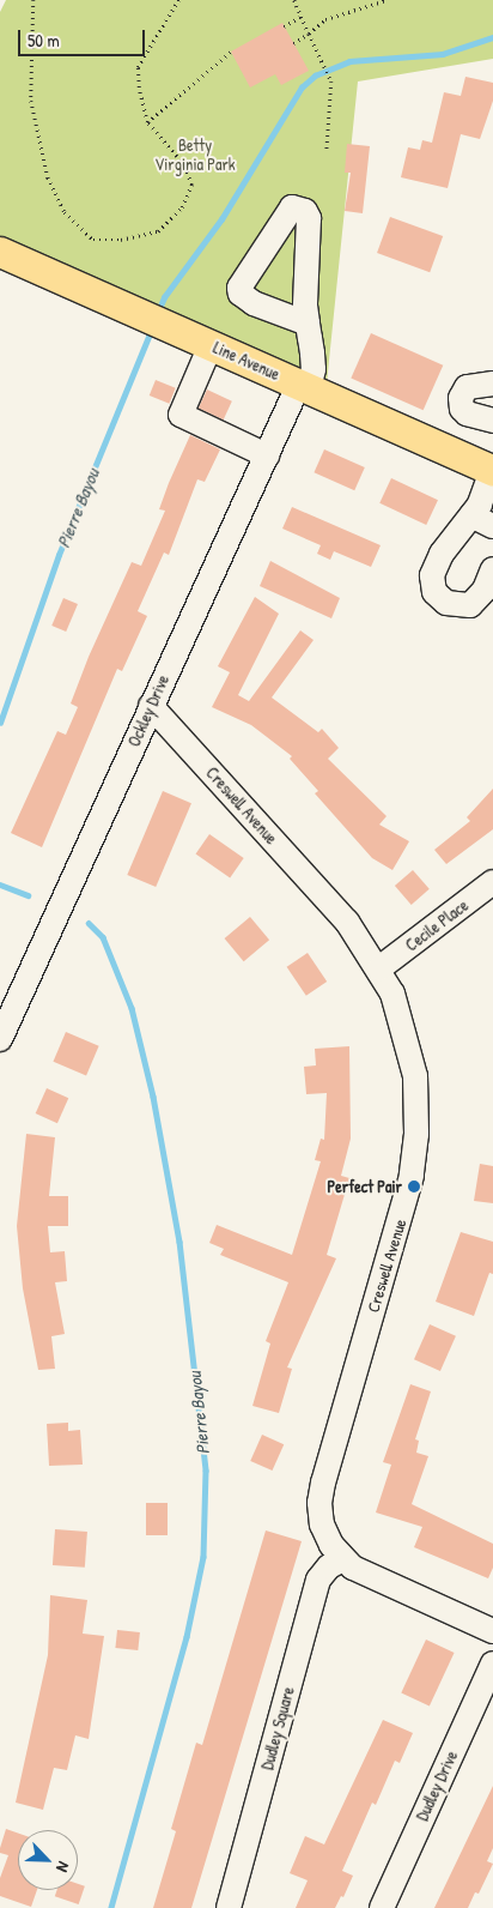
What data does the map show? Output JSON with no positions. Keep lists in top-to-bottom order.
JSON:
{
  "streets": {
    "main road": ["Line Avenue"],
    "street": [
      "Ockley Drive",
      "Creswell Avenue",
      "Cecile Place",
      "Dudley Square",
      "Dudley Drive"
    ]
  },
  "crossings": [
    ["Line Avenue", "Ockley Drive"],
    ["Ockley Drive", "Creswell Avenue"],
    ["Creswell Avenue", "Cecile Place"],
    ["Creswell Avenue", "Dudley Square"]
  ],
  "water": ["Pierre Bayou"],
  "parks": ["Betty Virginia Park"],
  "places": ["Perfect Pair"],
  "scale_bar": "50 m",
  "north": "bottom right"
}
